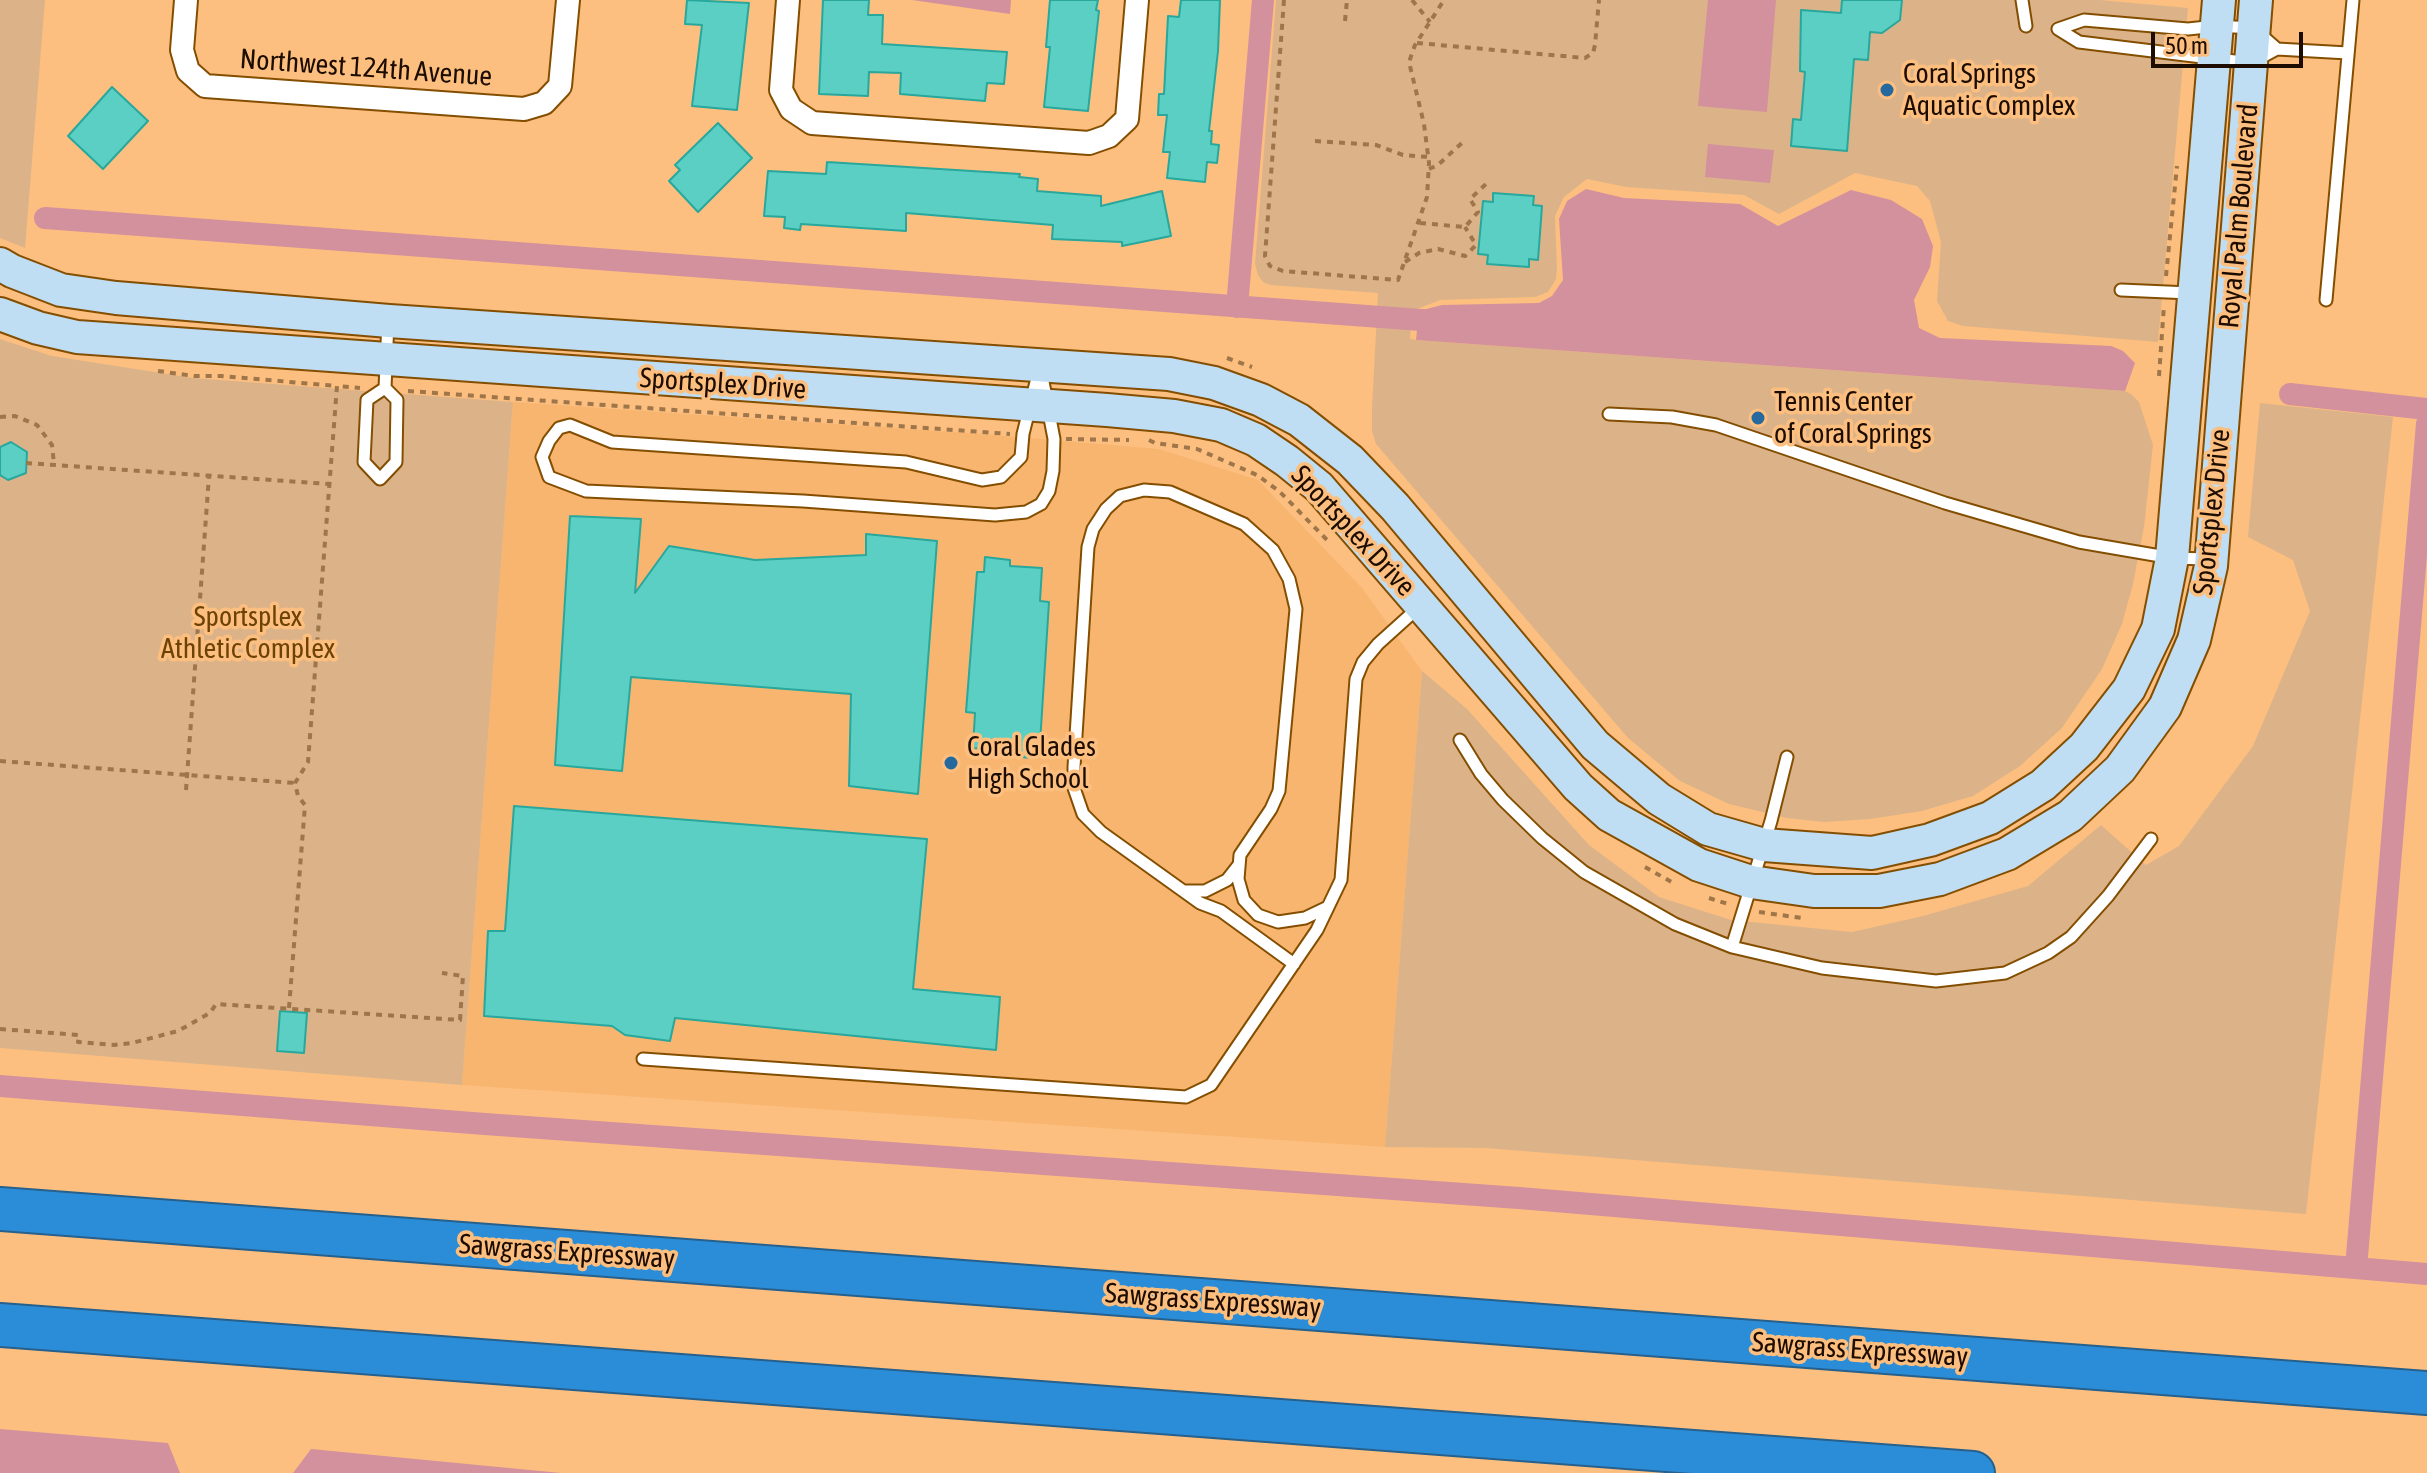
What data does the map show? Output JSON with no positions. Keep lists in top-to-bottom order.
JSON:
{
  "streets": {
    "highway": ["Sawgrass Expressway"],
    "street": ["Northwest 124th Avenue", "Royal Palm Boulevard", "Sportsplex Drive"]
  },
  "crossings": [
    ["Royal Palm Boulevard", "Sportsplex Drive"]
  ],
  "parks": ["Sportsplex Athletic Complex"],
  "places": ["Coral Springs Aquatic Complex", "Tennis Center of Coral Springs", "Coral Glades High School"],
  "scale_bar": "50 m"
}
